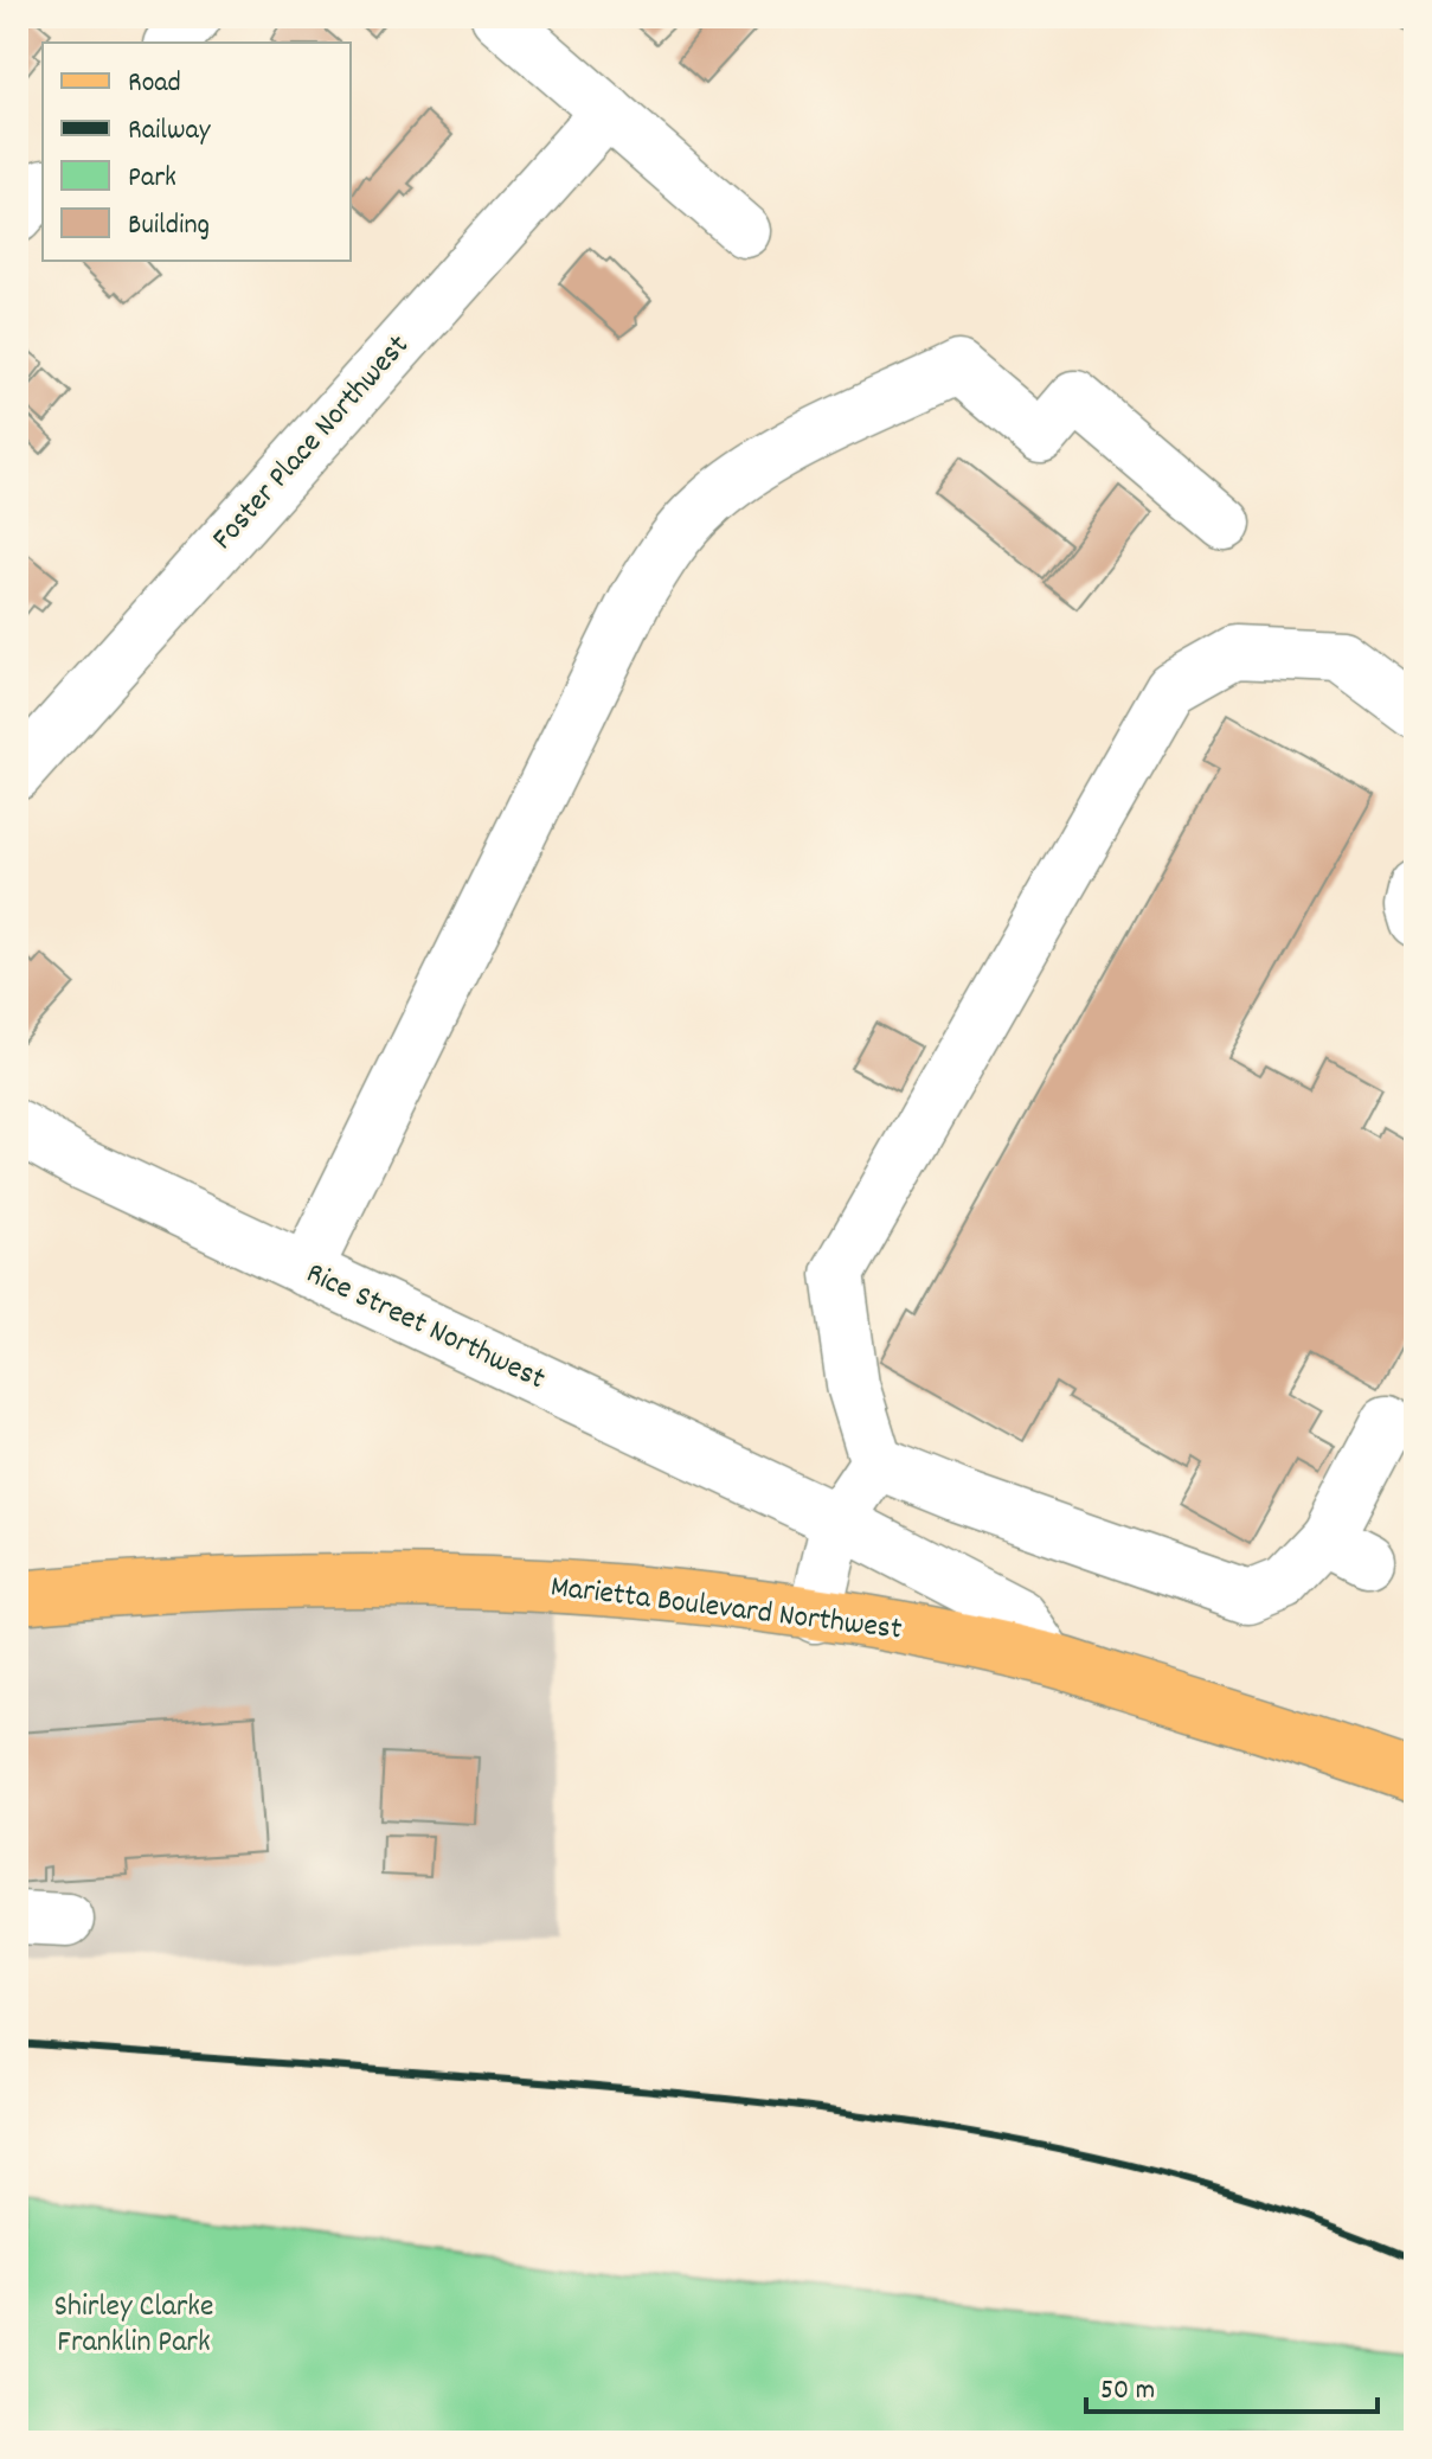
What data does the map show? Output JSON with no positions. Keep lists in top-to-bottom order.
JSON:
{
  "streets": {
    "main road": ["Marietta Boulevard Northwest"],
    "street": ["Foster Place Northwest", "Rice Street Northwest"]
  },
  "crossings": [
    ["Rice Street Northwest", "Marietta Boulevard Northwest"]
  ],
  "parks": ["Shirley Clarke Franklin Park"],
  "legend": [
    "Road",
    "Railway",
    "Park",
    "Building"
  ],
  "scale_bar": "50 m"
}
